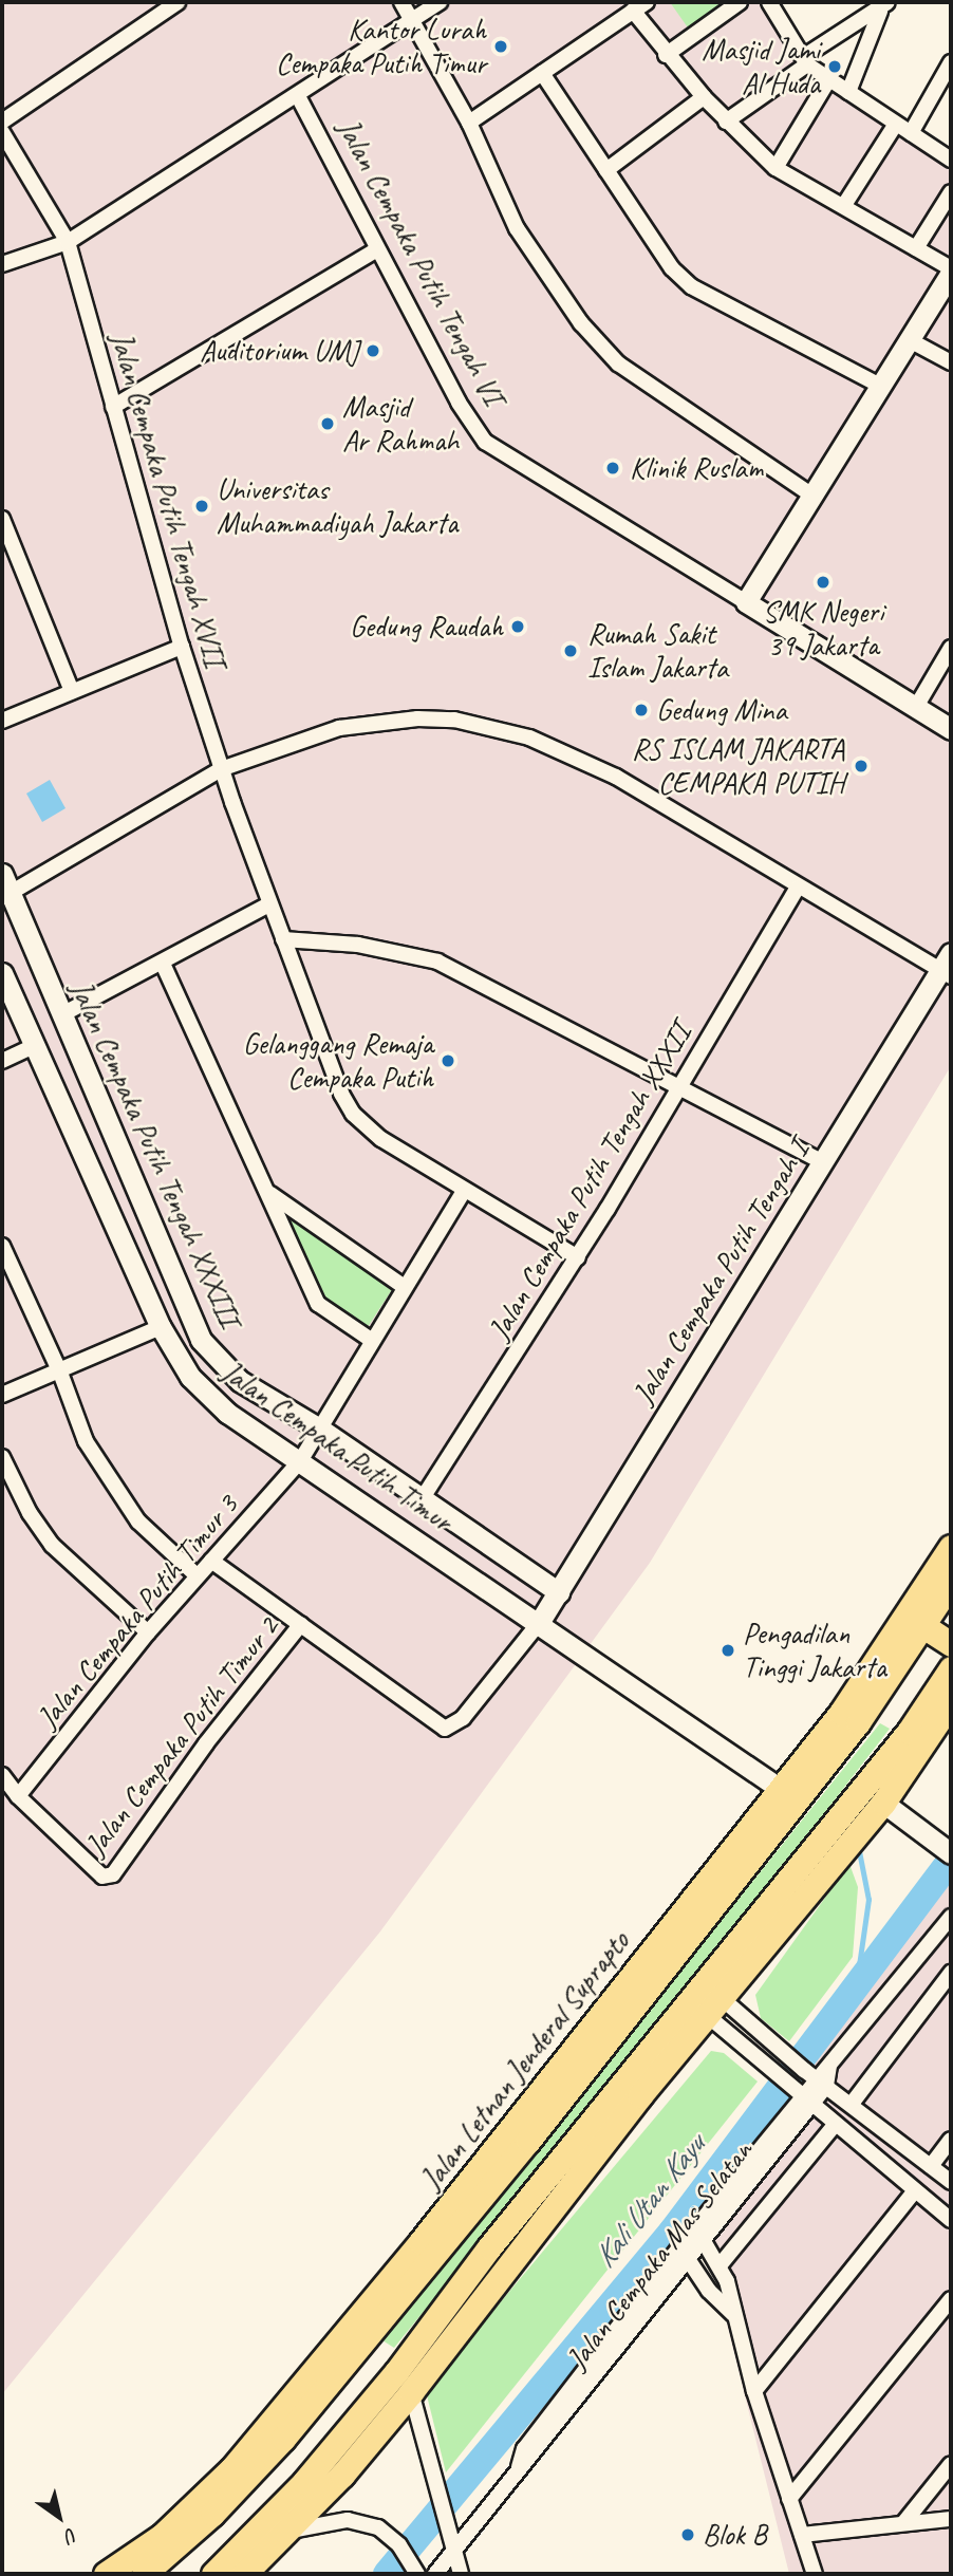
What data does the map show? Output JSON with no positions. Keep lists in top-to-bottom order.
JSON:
{
  "streets": {
    "main road": ["Jalan Letnan Jenderal Suprapto"],
    "street": [
      "Jalan Cempaka Putih Tengah VI",
      "Jalan Cempaka Putih Tengah XVII",
      "Jalan Cempaka Putih Tengah XXXIII",
      "Jalan Cempaka Putih Tengah XXXII",
      "Jalan Cempaka Putih Tengah I",
      "Jalan Cempaka Putih Timur",
      "Jalan Cempaka Putih Timur 3",
      "Jalan Cempaka Putih Timur 2",
      "Jalan Cempaka Mas Selatan"
    ]
  },
  "crossings": [
    ["Jalan Cempaka Putih Tengah XVII", "Jalan Cempaka Putih Tengah XXXII"],
    ["Jalan Cempaka Putih Tengah XVII", "Jalan Cempaka Putih Timur 3"],
    ["Jalan Cempaka Putih Tengah XXXIII", "Jalan Cempaka Putih Tengah XXXII"],
    ["Jalan Cempaka Putih Tengah XXXIII", "Jalan Cempaka Putih Tengah I"],
    ["Jalan Cempaka Putih Tengah XXXIII", "Jalan Cempaka Putih Timur"],
    ["Jalan Cempaka Putih Tengah XXXIII", "Jalan Cempaka Putih Timur 3"],
    ["Jalan Cempaka Putih Tengah I", "Jalan Cempaka Putih Timur"],
    ["Jalan Cempaka Putih Timur", "Jalan Cempaka Putih Timur 3"],
    ["Jalan Cempaka Putih Timur", "Jalan Letnan Jenderal Suprapto"],
    ["Jalan Cempaka Putih Timur 3", "Jalan Cempaka Putih Timur 2"]
  ],
  "water": ["Kali Utan Kayu"],
  "places": [
    "Kantor Lurah Cempaka Putih Timur",
    "Masjid Jami Al Huda",
    "Auditorium UMJ",
    "Masjid Ar Rahmah",
    "Klinik Ruslam",
    "Universitas Muhammadiyah Jakarta",
    "SMK Negeri 39 Jakarta",
    "Gedung Raudah",
    "Rumah Sakit Islam Jakarta",
    "Gedung Mina",
    "RS ISLAM JAKARTA CEMPAKA PUTIH",
    "Gelanggang Remaja Cempaka Putih",
    "Pengadilan Tinggi Jakarta",
    "Blok B"
  ],
  "north": "bottom right"
}
